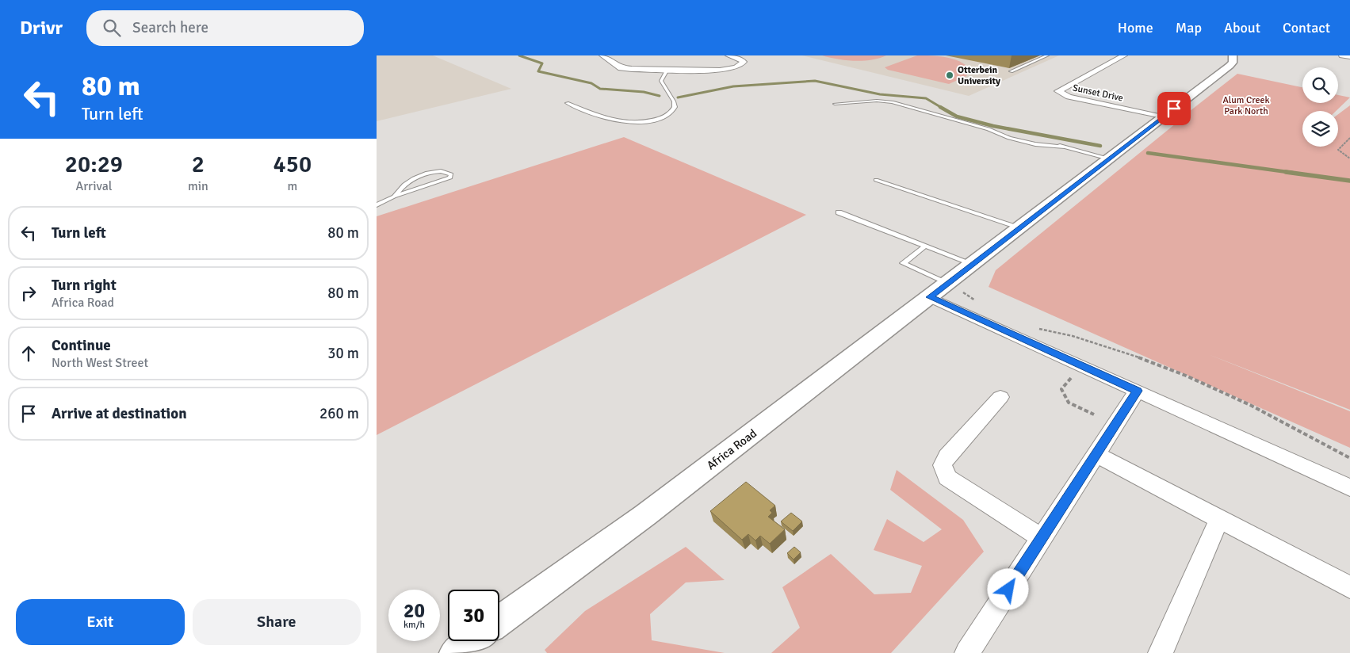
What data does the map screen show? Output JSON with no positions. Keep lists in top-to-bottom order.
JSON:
{
  "streets": {
    "street": ["Sunset Drive", "Africa Road"]
  },
  "crossings": [
    ["Sunset Drive", "Africa Road"]
  ],
  "parks": ["Alum Creek Park North"],
  "places": ["Otterbein University"],
  "page": {
    "header": "Drivr",
    "search": "Search here",
    "nav": [
      "Home",
      "Map",
      "About",
      "Contact"
    ],
    "turn": ["80 m", "Turn left"],
    "eta": [
      "20:29",
      "Arrival",
      "2",
      "min",
      "450",
      "m"
    ],
    "list": [
      {
        "name": "Turn left",
        "value": "80 m"
      },
      {
        "name": "Turn right",
        "note": "Africa Road",
        "value": "80 m"
      },
      {
        "name": "Continue",
        "note": "North West Street",
        "value": "30 m"
      },
      {
        "name": "Arrive at destination",
        "value": "260 m"
      }
    ],
    "speed": "20 km/h",
    "limit": "30",
    "buttons": ["Exit", "Share"]
  }
}
